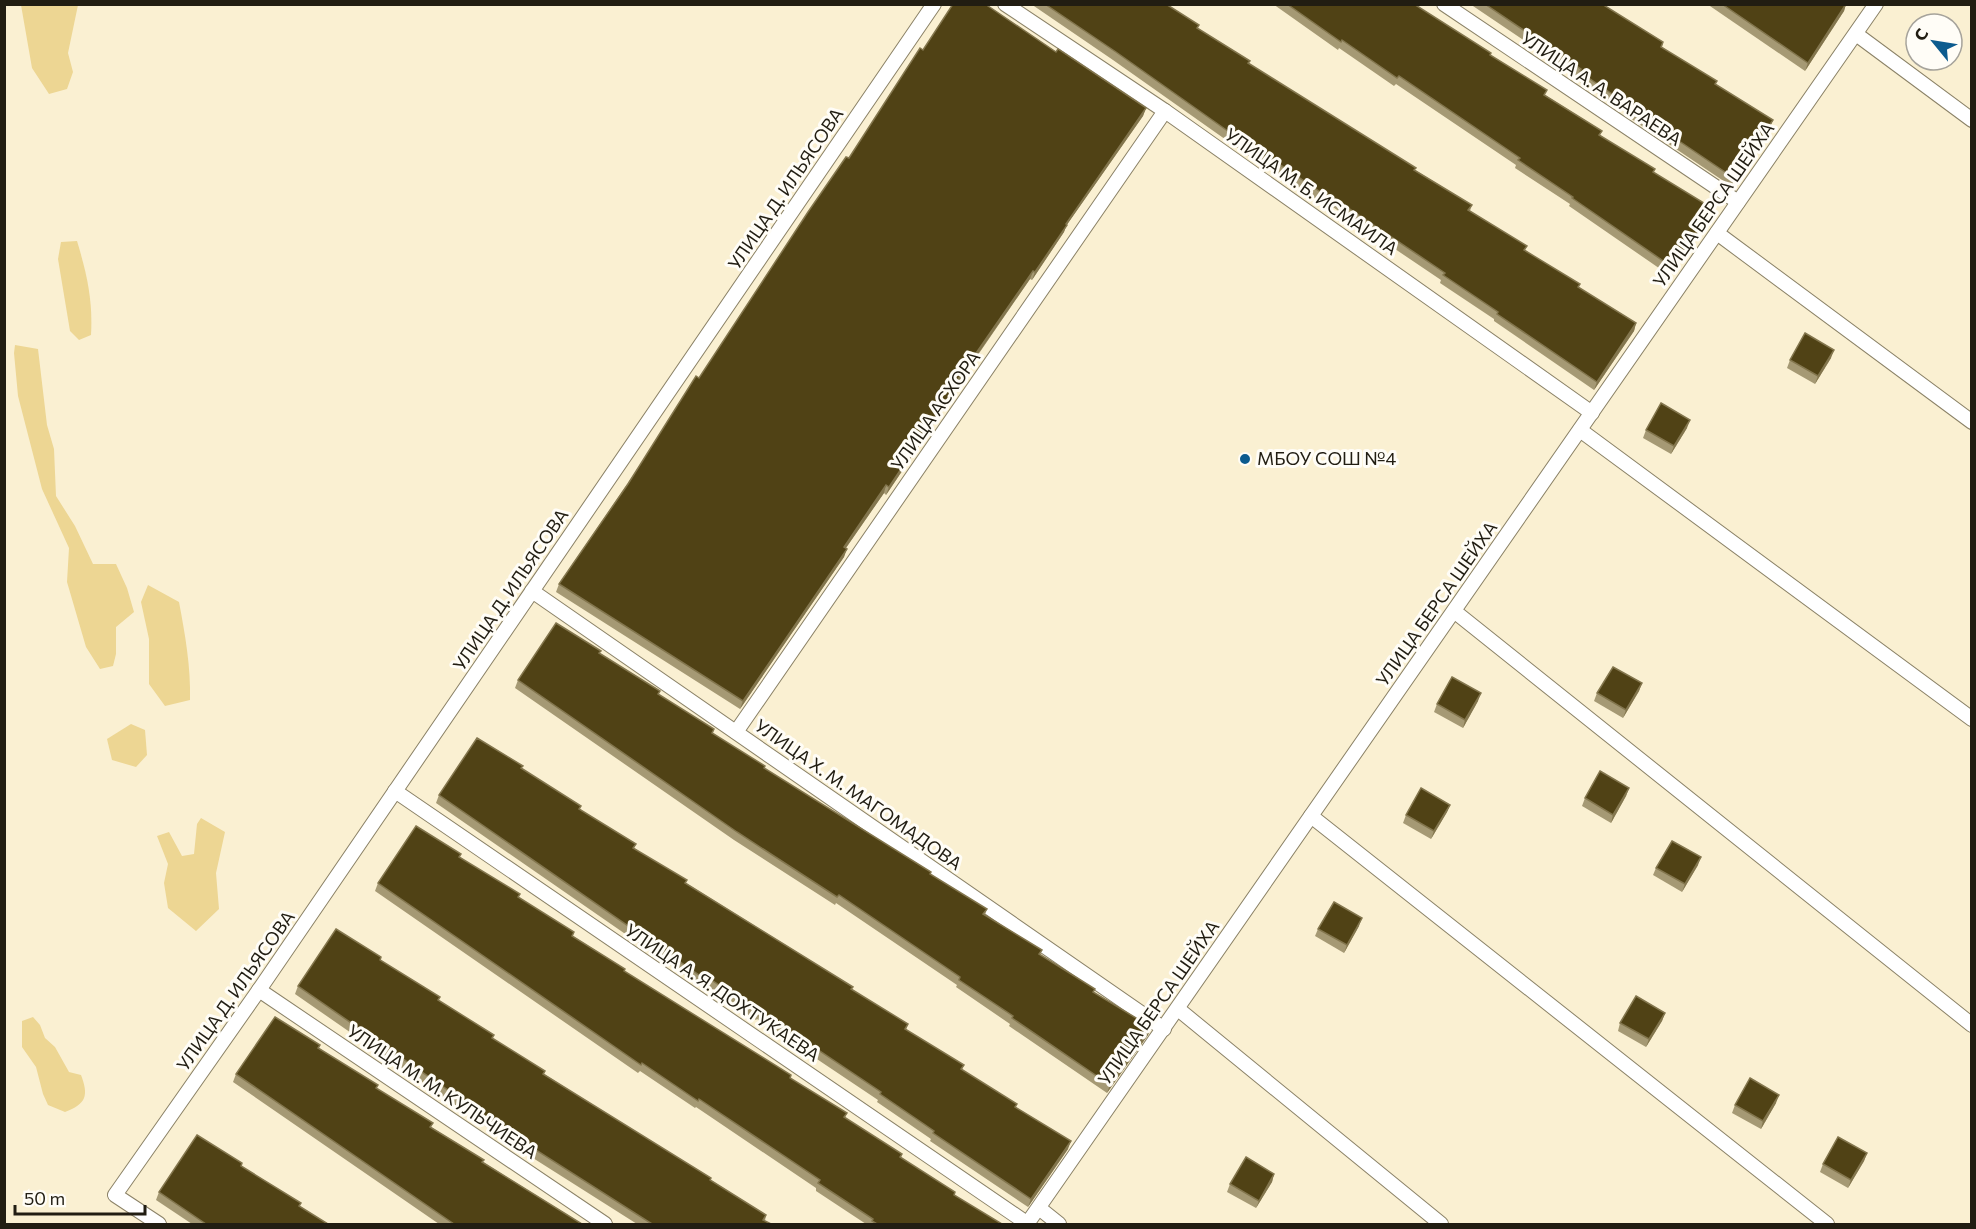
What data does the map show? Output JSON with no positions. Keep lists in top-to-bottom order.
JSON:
{
  "streets": {
    "street": [
      "УЛИЦА А. А. ВАРАЕВА",
      "УЛИЦА Д. ИЛЬЯСОВА",
      "УЛИЦА М. Б. ИСМАИЛА",
      "УЛИЦА БЕРСА ШЕЙХА",
      "УЛИЦА АСХОРА",
      "УЛИЦА Х. М. МАГОМАДОВА",
      "УЛИЦА А. Я. ДОХТУКАЕВА",
      "УЛИЦА М. М. КУЛЬЧИЕВА"
    ]
  },
  "crossings": [
    ["УЛИЦА А. А. ВАРАЕВА", "УЛИЦА БЕРСА ШЕЙХА"],
    ["УЛИЦА Д. ИЛЬЯСОВА", "УЛИЦА Х. М. МАГОМАДОВА"],
    ["УЛИЦА Д. ИЛЬЯСОВА", "УЛИЦА А. Я. ДОХТУКАЕВА"],
    ["УЛИЦА Д. ИЛЬЯСОВА", "УЛИЦА М. М. КУЛЬЧИЕВА"],
    ["УЛИЦА М. Б. ИСМАИЛА", "УЛИЦА БЕРСА ШЕЙХА"],
    ["УЛИЦА М. Б. ИСМАИЛА", "УЛИЦА АСХОРА"],
    ["УЛИЦА БЕРСА ШЕЙХА", "УЛИЦА Х. М. МАГОМАДОВА"],
    ["УЛИЦА БЕРСА ШЕЙХА", "УЛИЦА А. Я. ДОХТУКАЕВА"],
    ["УЛИЦА АСХОРА", "УЛИЦА Х. М. МАГОМАДОВА"]
  ],
  "places": ["МБОУ СОШ №4"],
  "scale_bar": "50 m",
  "north": "top left"
}
